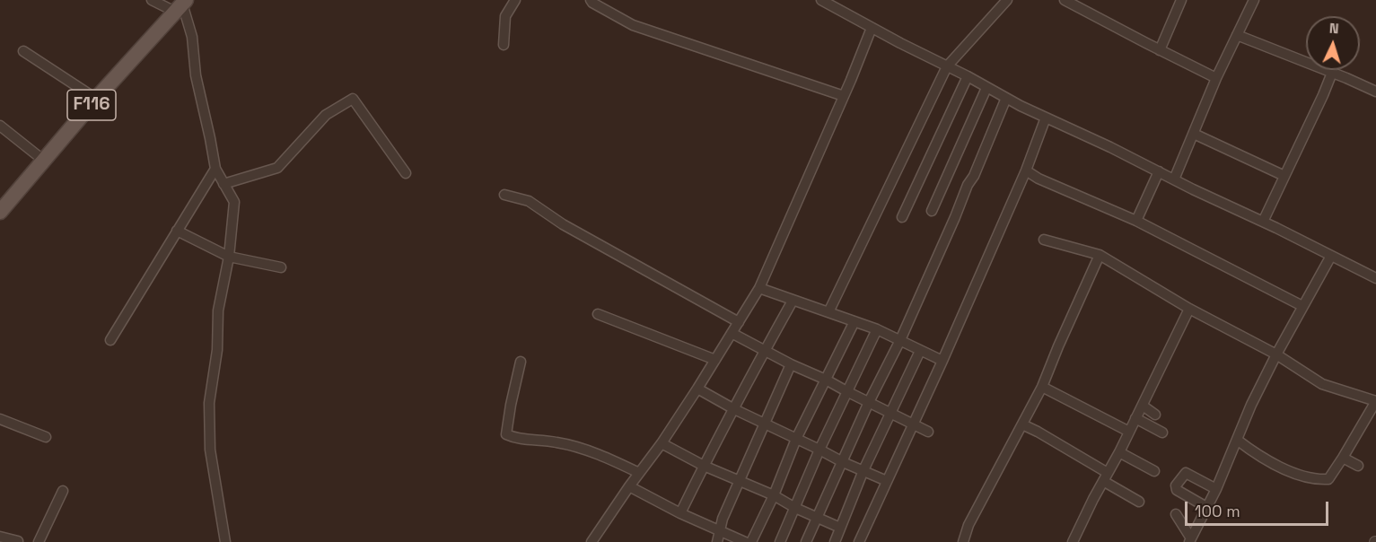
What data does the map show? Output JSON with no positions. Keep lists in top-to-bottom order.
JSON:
{
  "streets": {
    "main road": ["F116"]
  },
  "scale_bar": "100 m",
  "north": "top"
}
